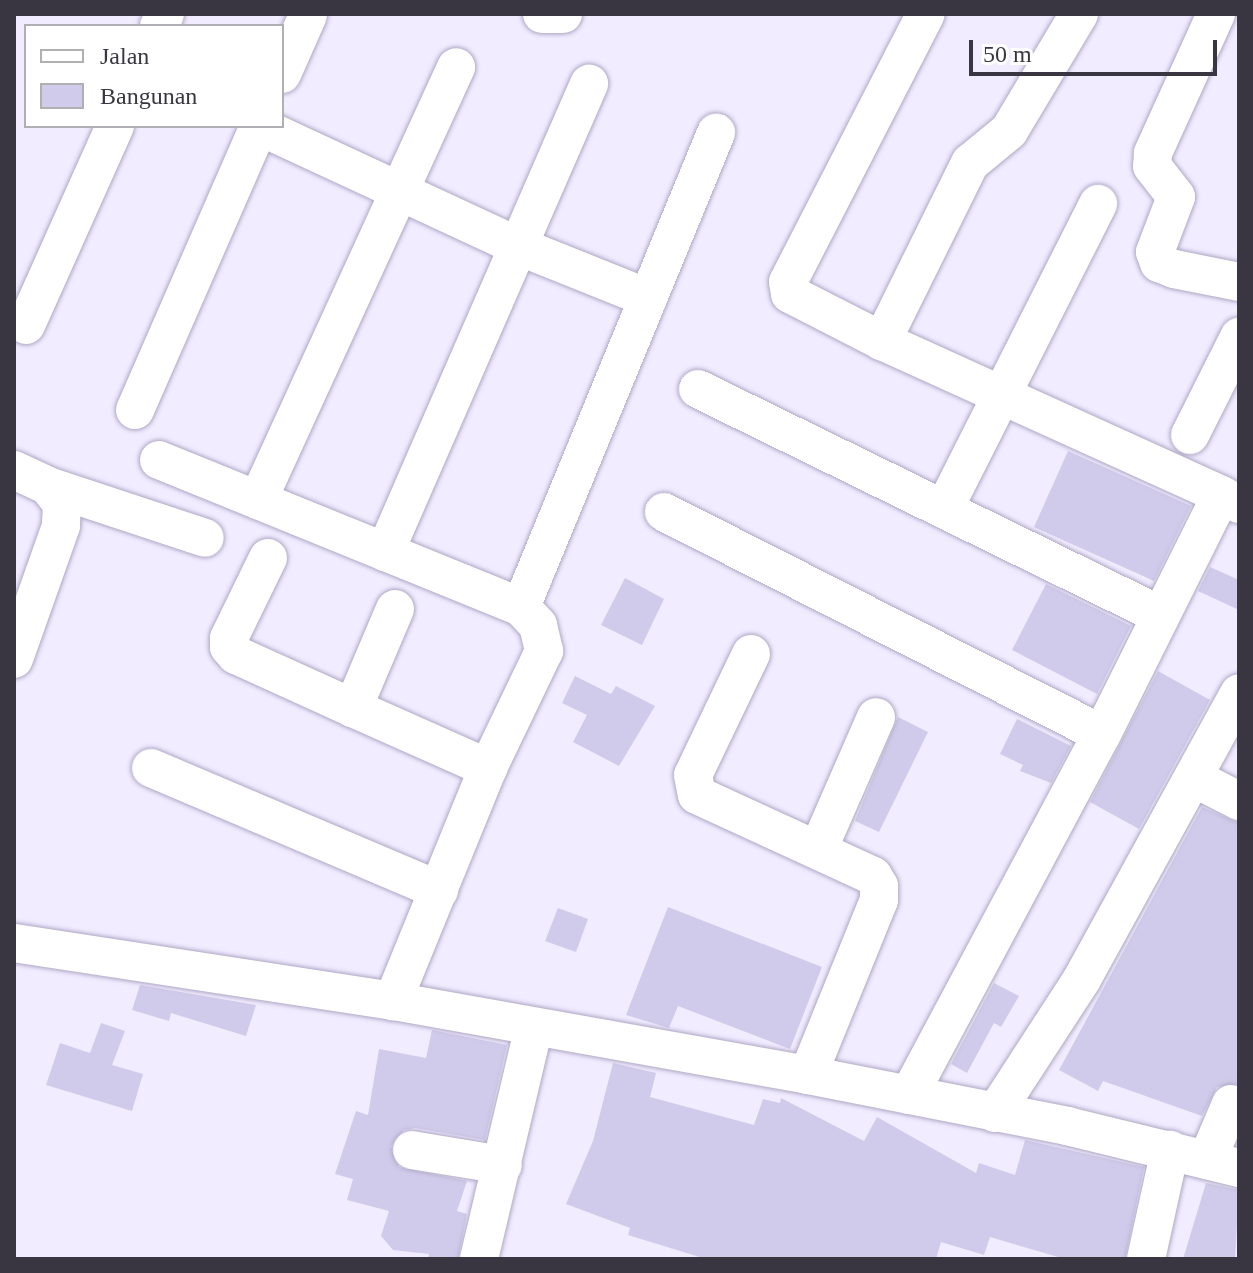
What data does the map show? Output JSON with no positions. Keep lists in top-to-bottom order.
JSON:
{
  "legend": ["Jalan", "Bangunan"],
  "scale_bar": "50 m"
}
